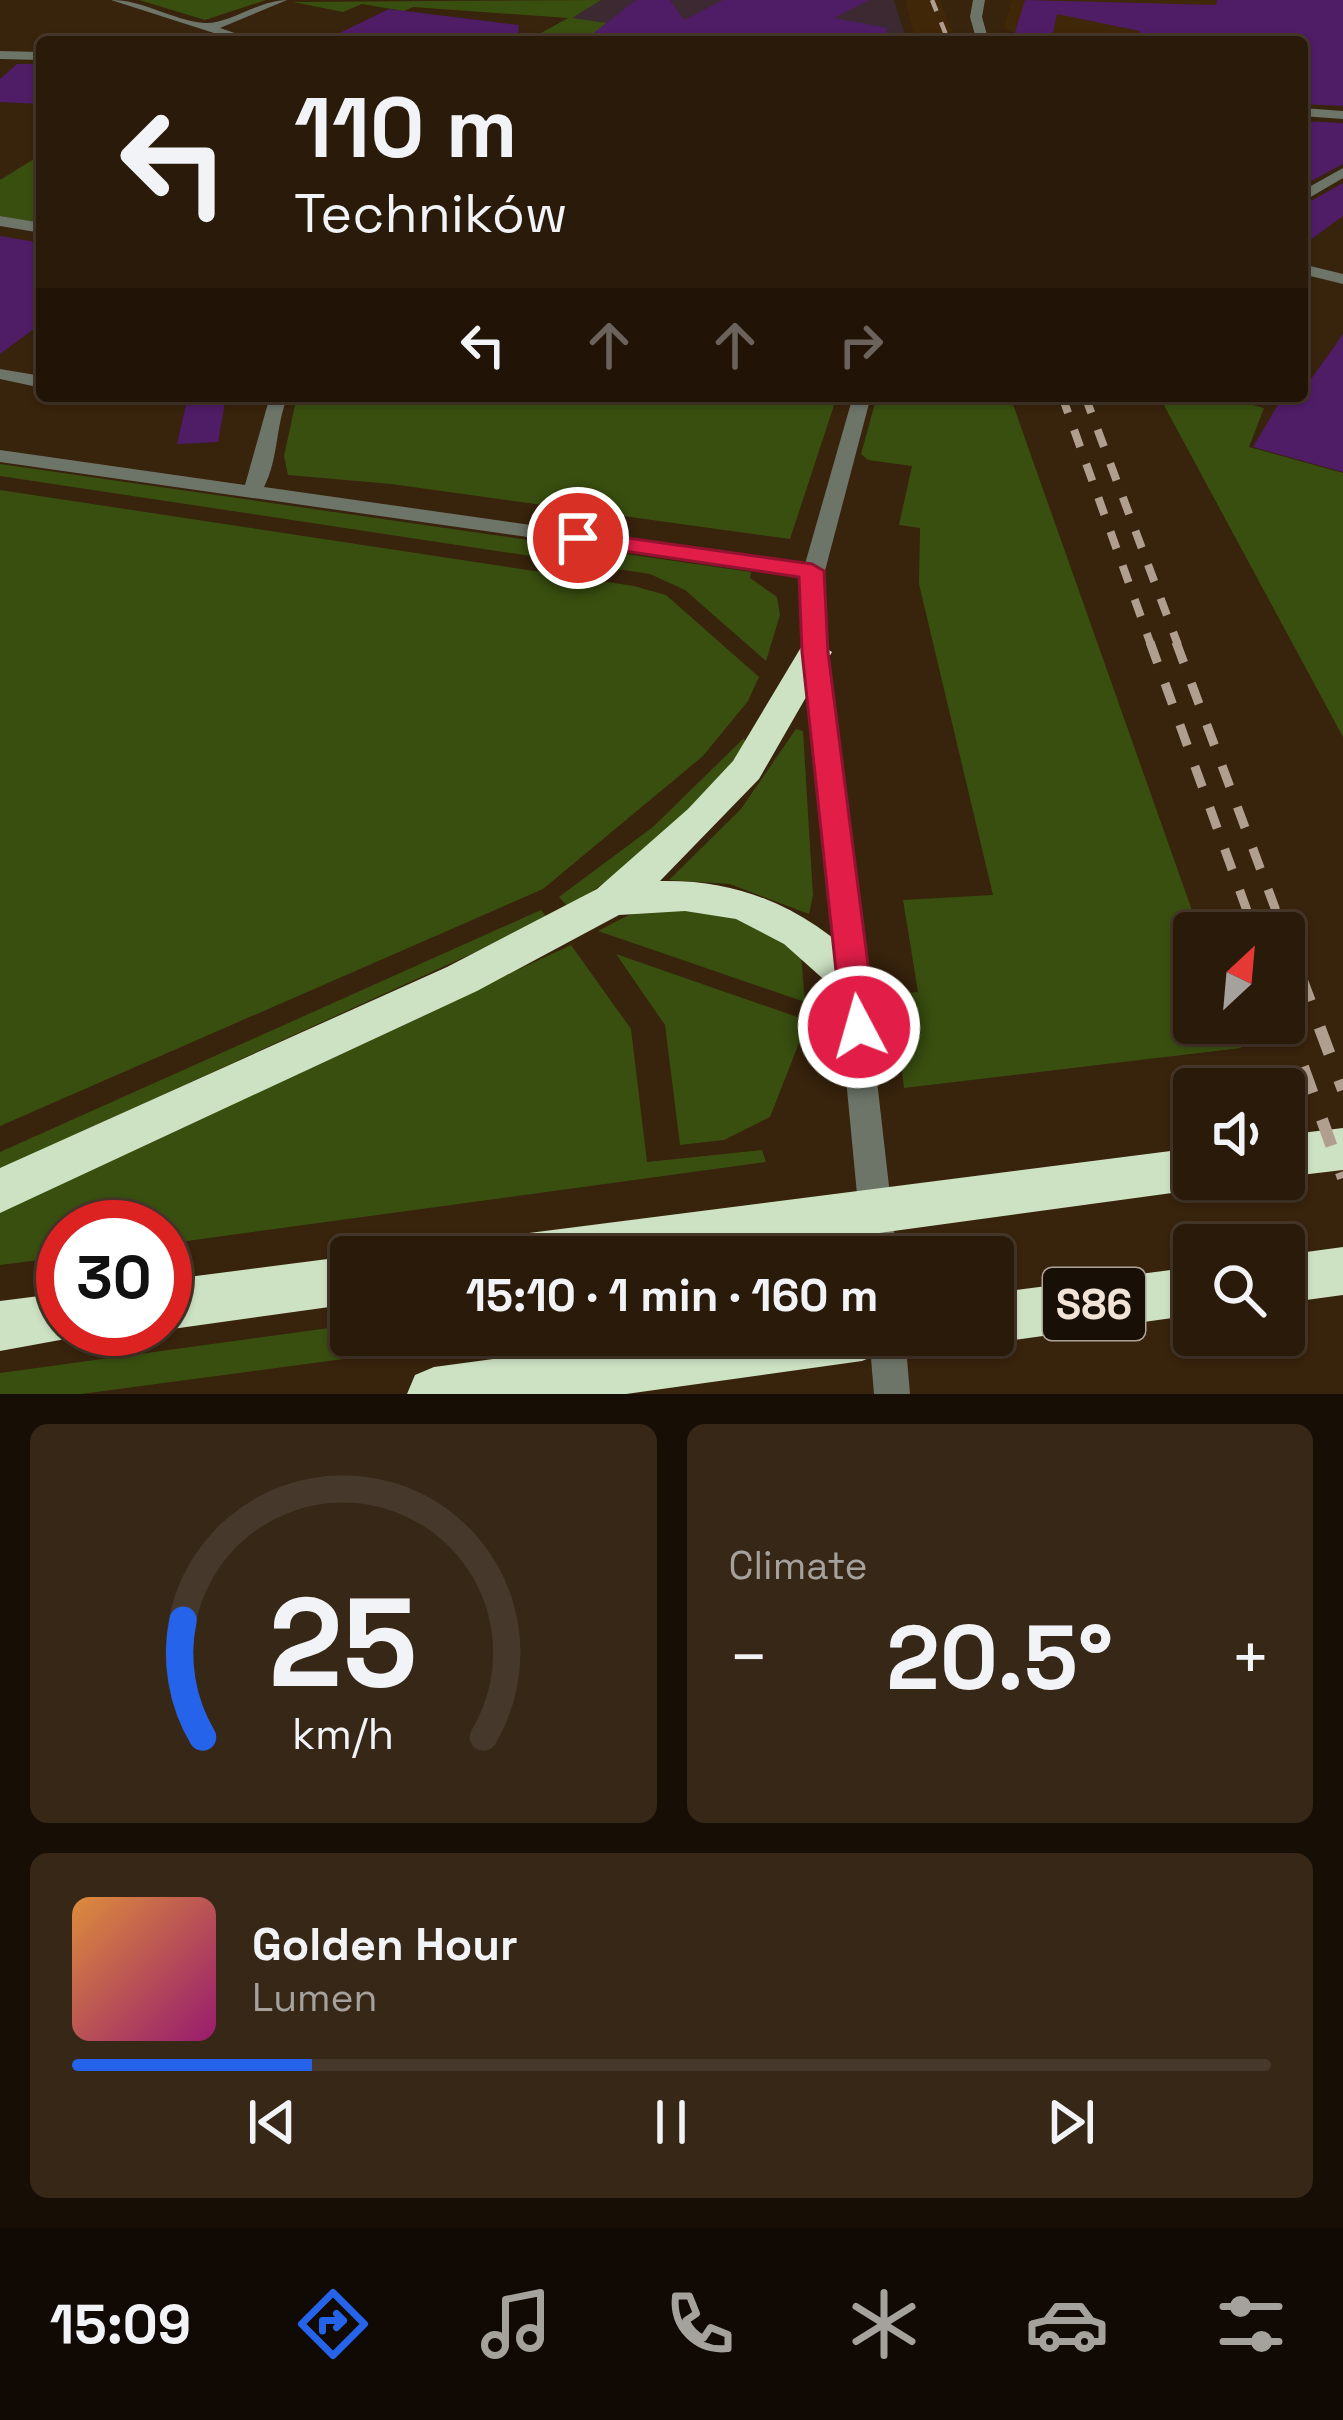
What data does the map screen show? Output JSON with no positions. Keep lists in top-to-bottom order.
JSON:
{
  "streets": {
    "highway": ["S86"]
  },
  "north": "top right",
  "page": {
    "turn": ["110 m", "Techników"],
    "limit": "30",
    "trip": "15:10 · 1 min · 160 m",
    "tile": "Climate",
    "heat": ["−", "20.5°", "+"],
    "song": ["Golden Hour", "Lumen"],
    "tabs": "15:09",
    "gauge": ["25", "km/h"]
  }
}
